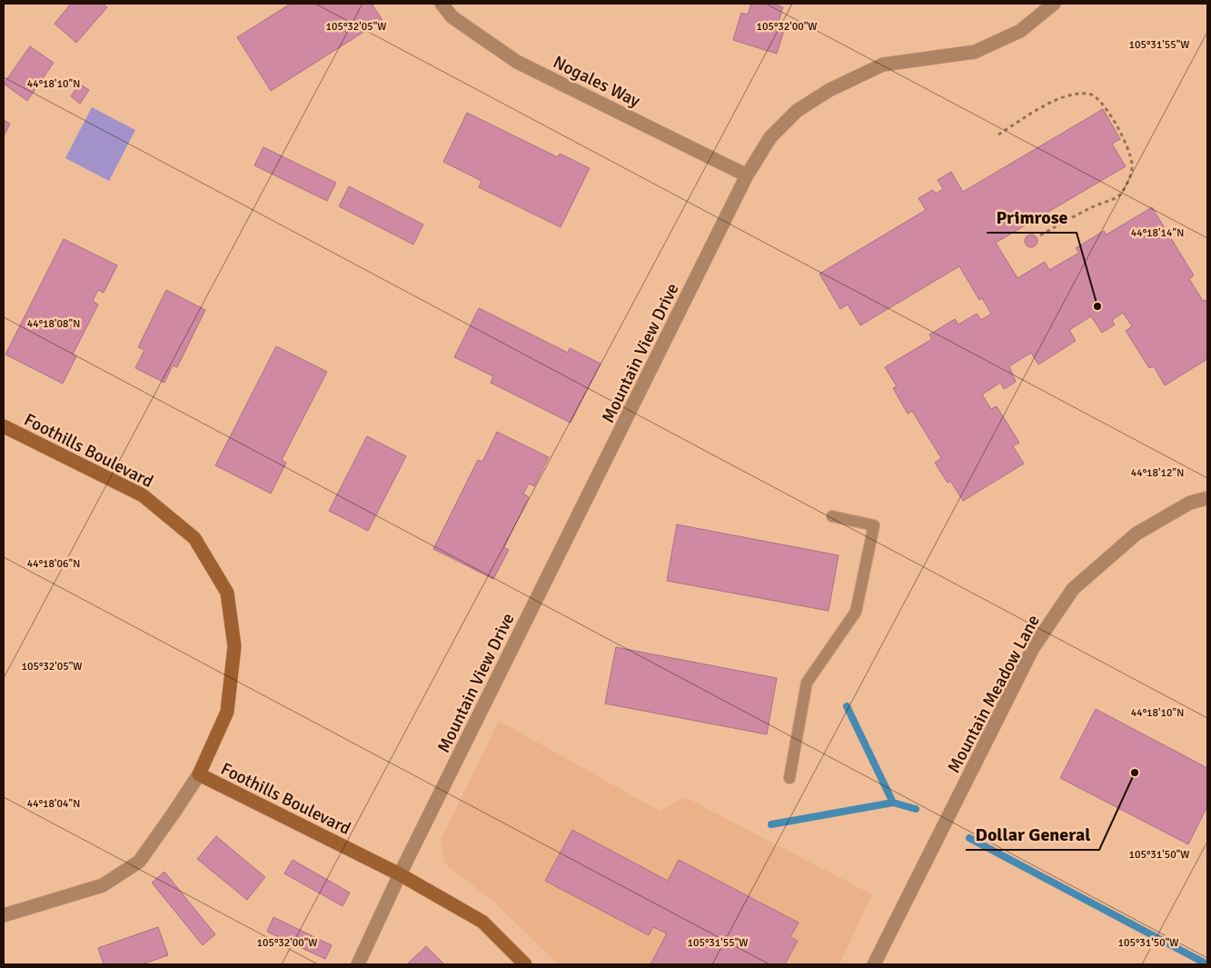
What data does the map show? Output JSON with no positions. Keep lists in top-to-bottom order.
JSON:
{
  "streets": {
    "street": [
      "Nogales Way",
      "Mountain View Drive",
      "Foothills Boulevard",
      "Mountain Meadow Lane"
    ]
  },
  "crossings": [
    ["Nogales Way", "Mountain View Drive"],
    ["Mountain View Drive", "Foothills Boulevard"]
  ],
  "places": ["Primrose", "Dollar General"],
  "coordinates": [
    "105°32'05\"W",
    "105°32'00\"W",
    "105°31'55\"W",
    "44°18'10\"N",
    "44°18'14\"N",
    "44°18'08\"N",
    "44°18'12\"N",
    "44°18'06\"N",
    "44°18'04\"N",
    "105°31'50\"W"
  ]
}
